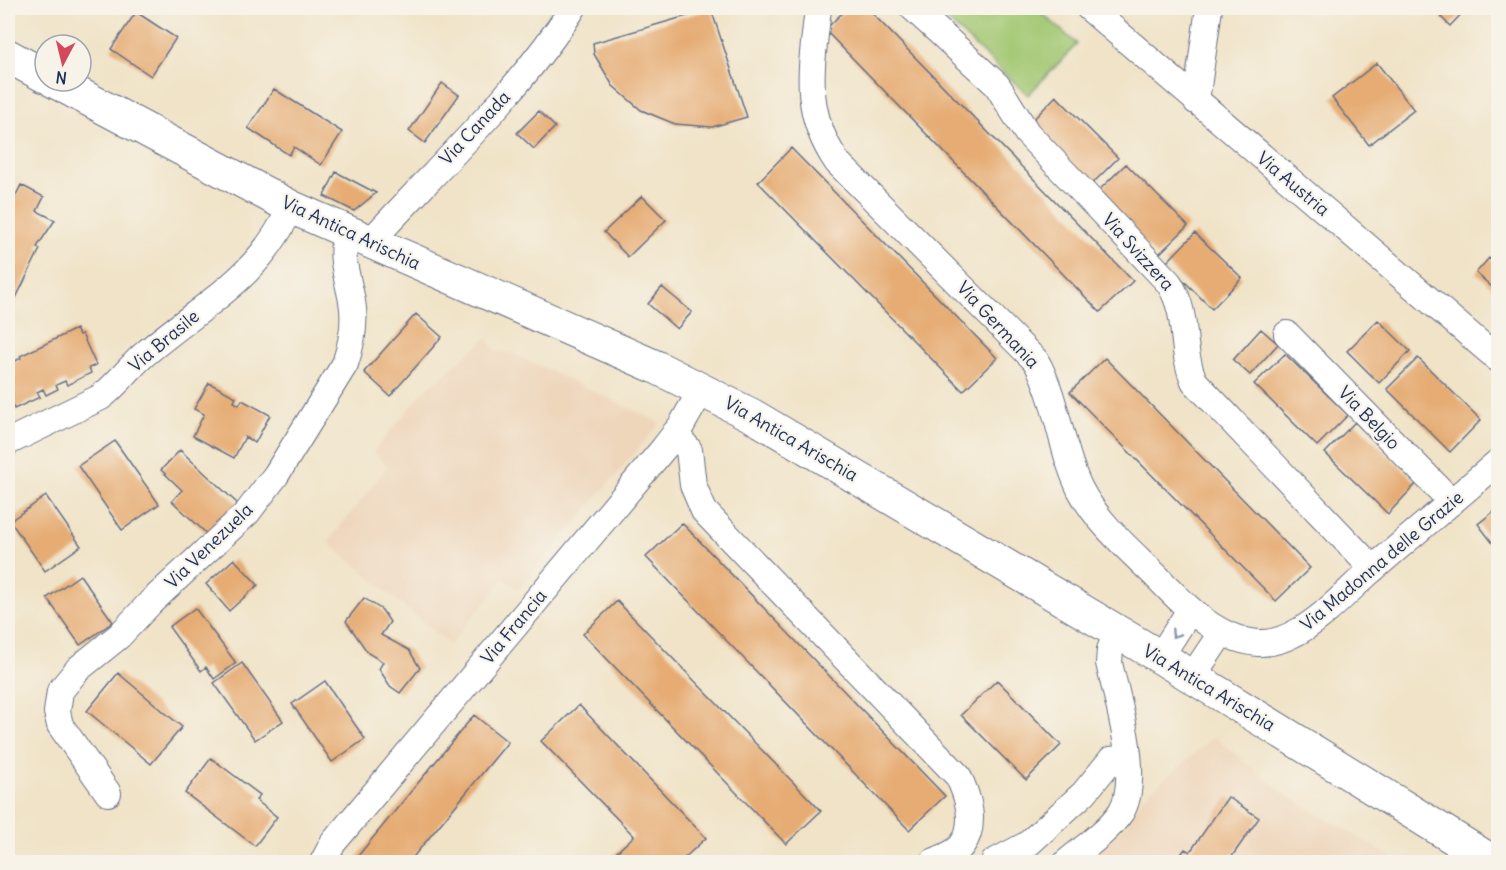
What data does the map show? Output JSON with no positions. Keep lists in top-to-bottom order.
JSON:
{
  "streets": {
    "main road": ["Via Antica Arischia"],
    "street": [
      "Via Canada",
      "Via Austria",
      "Via Svizzera",
      "Via Germania",
      "Via Brasile",
      "Via Belgio",
      "Via Venezuela",
      "Via Madonna delle Grazie",
      "Via Francia"
    ]
  },
  "crossings": [
    ["Via Canada", "Via Antica Arischia"],
    ["Via Canada", "Via Venezuela"],
    ["Via Antica Arischia", "Via Brasile"],
    ["Via Antica Arischia", "Via Venezuela"],
    ["Via Antica Arischia", "Via Francia"],
    ["Via Svizzera", "Via Madonna delle Grazie"],
    ["Via Germania", "Via Madonna delle Grazie"],
    ["Via Belgio", "Via Madonna delle Grazie"]
  ],
  "north": "bottom"
}
